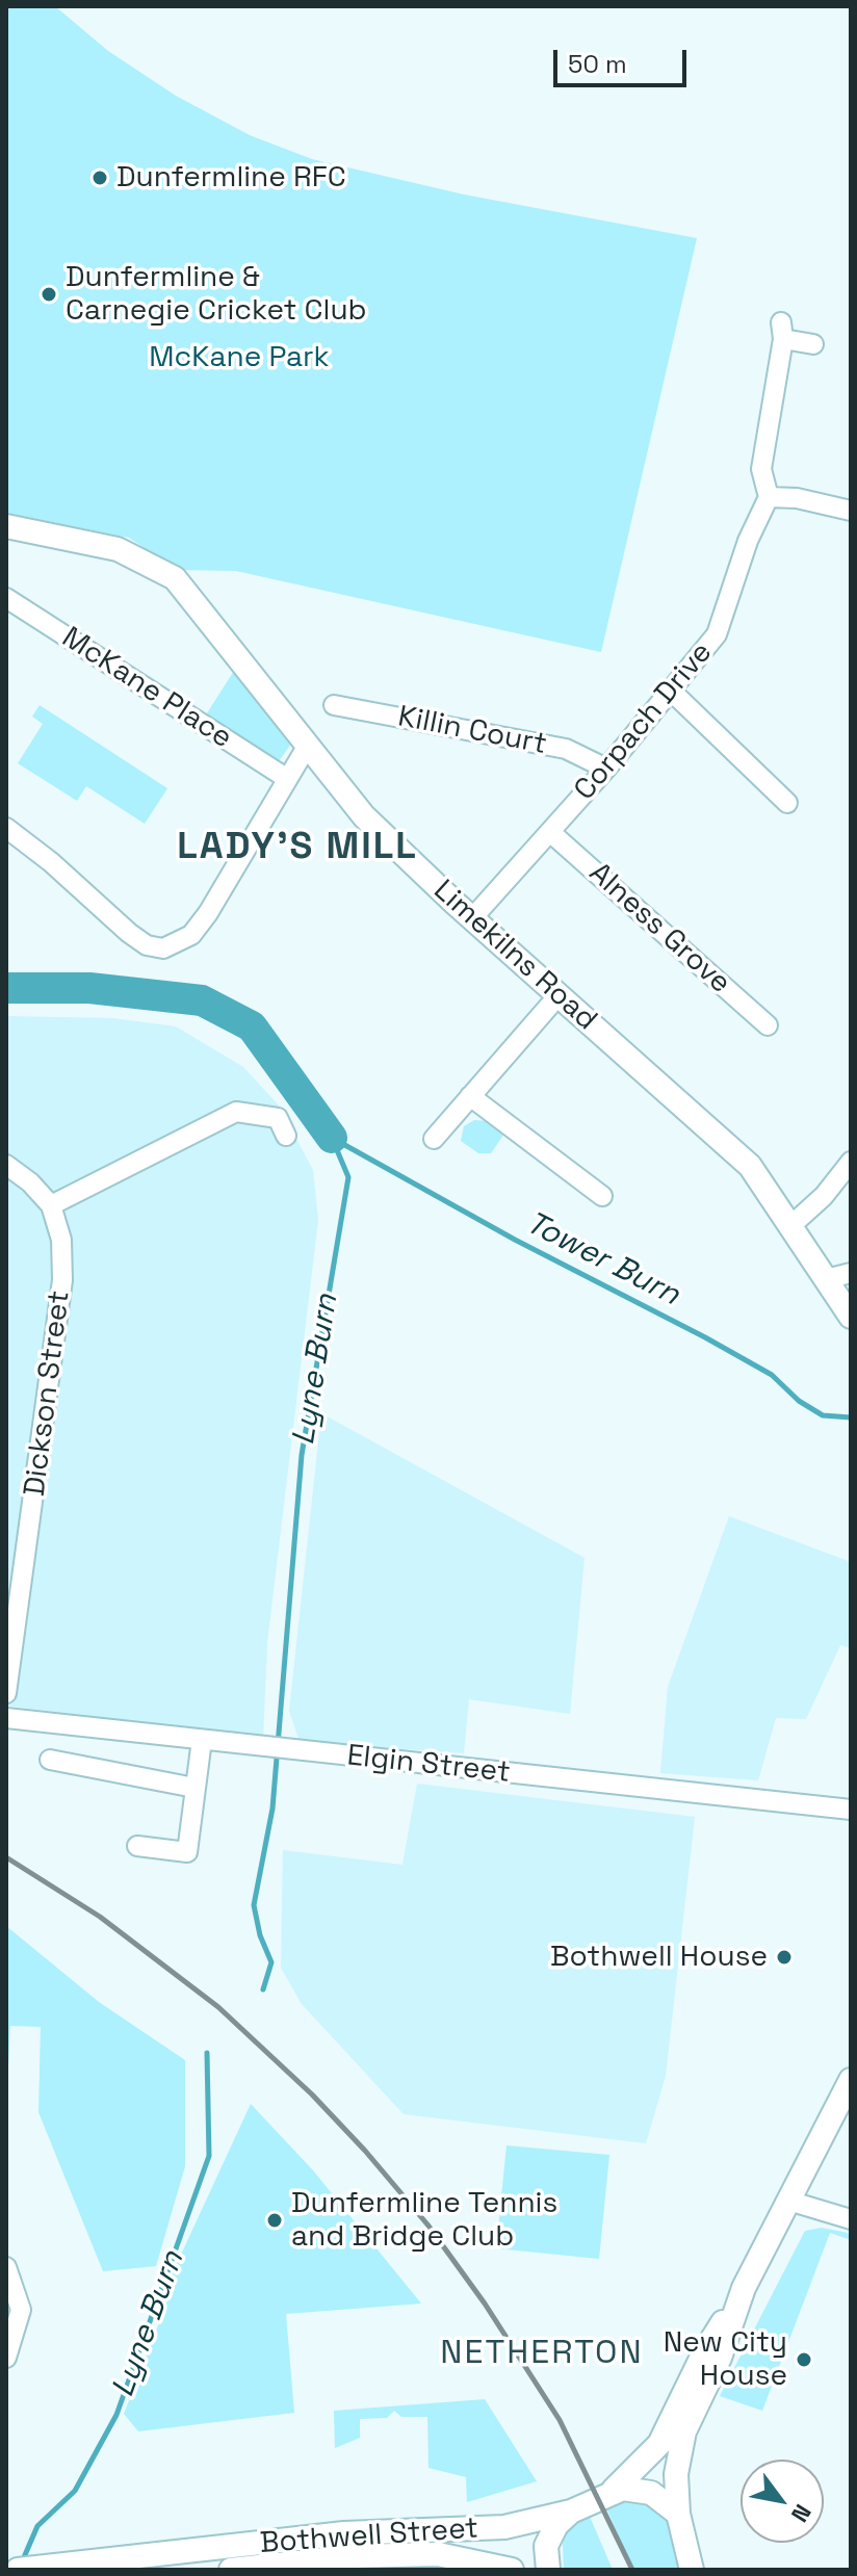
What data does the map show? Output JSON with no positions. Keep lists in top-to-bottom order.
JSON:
{
  "streets": {
    "main road": ["Limekilns Road", "Bothwell Street"],
    "street": [
      "McKane Place",
      "Corpach Drive",
      "Killin Court",
      "Alness Grove",
      "Dickson Street",
      "Elgin Street"
    ]
  },
  "crossings": [
    ["Corpach Drive", "Killin Court"],
    ["Corpach Drive", "Alness Grove"],
    ["Corpach Drive", "Limekilns Road"]
  ],
  "districts": ["LADY'S MILL", "NETHERTON"],
  "water": ["Tower Burn", "Lyne Burn"],
  "parks": ["McKane Park"],
  "places": [
    "Dunfermline RFC",
    "Dunfermline & Carnegie Cricket Club",
    "Bothwell House",
    "Dunfermline Tennis and Bridge Club",
    "New City House"
  ],
  "scale_bar": "50 m",
  "north": "bottom right"
}
